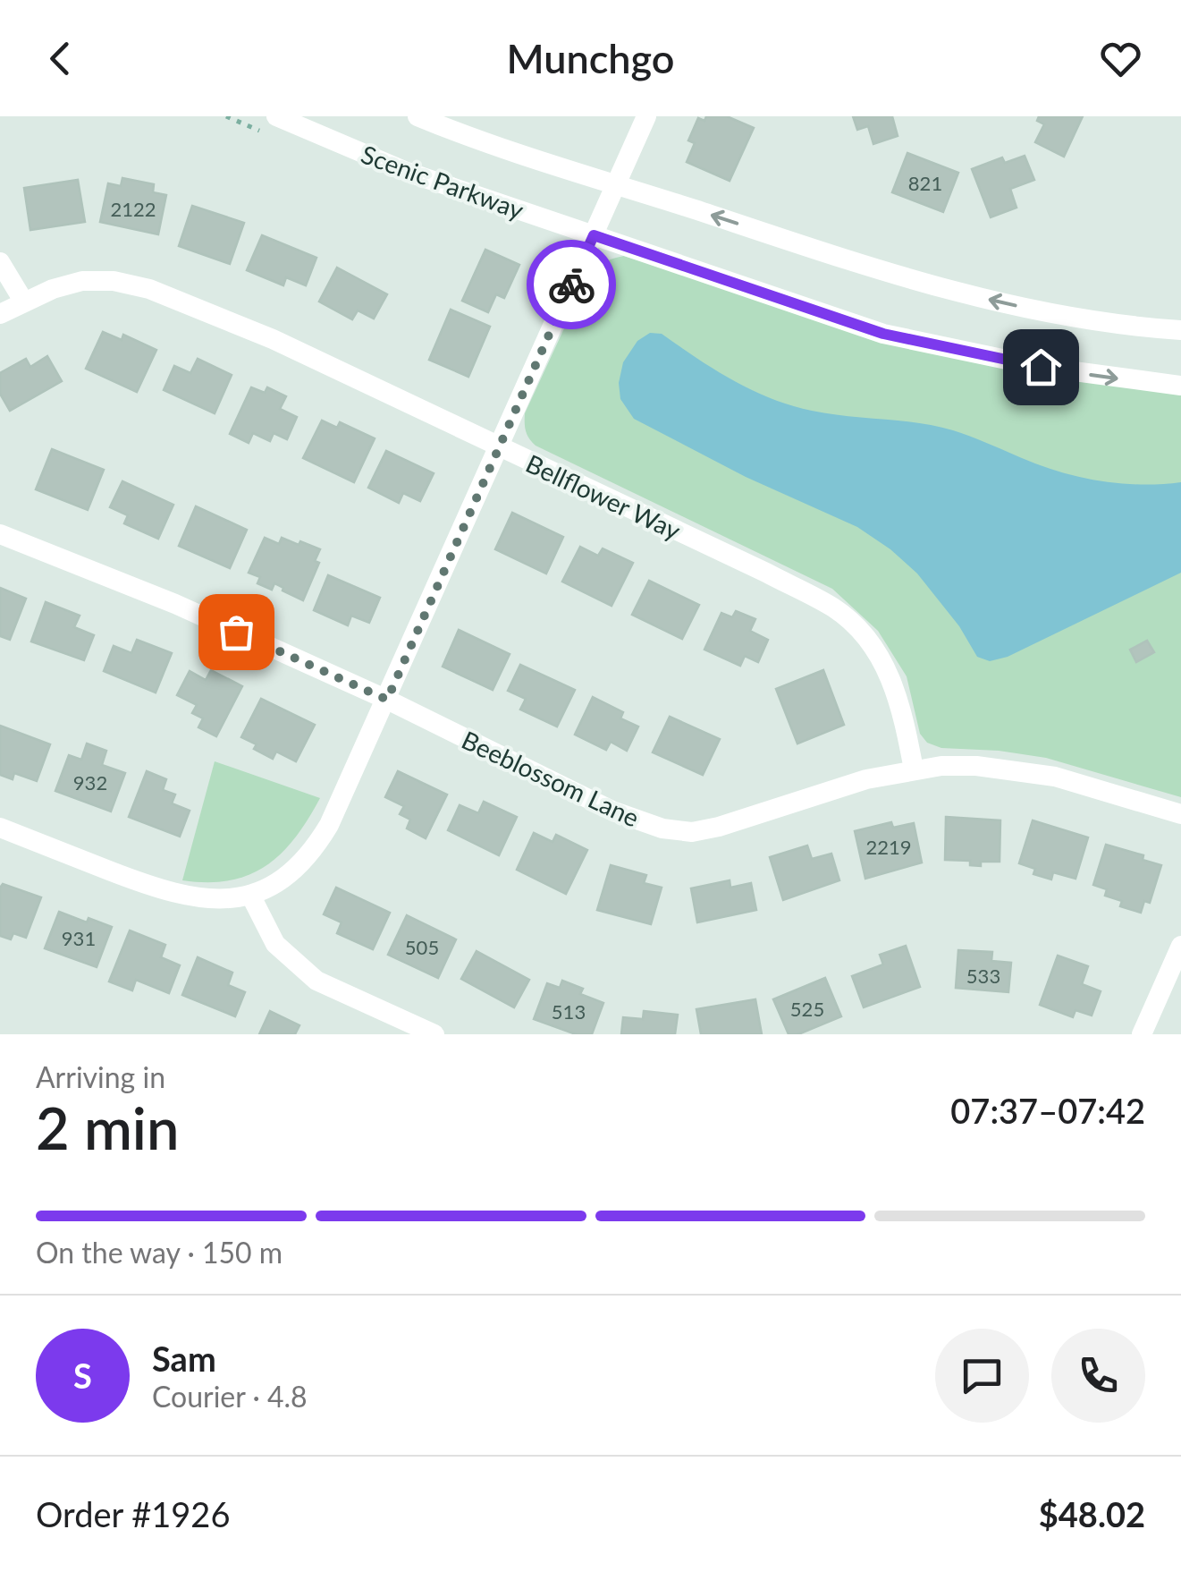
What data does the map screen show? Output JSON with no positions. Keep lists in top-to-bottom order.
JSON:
{
  "streets": {
    "street": ["Scenic Parkway", "Bellflower Way", "Beeblossom Lane"]
  },
  "crossings": [
    ["Bellflower Way", "Beeblossom Lane"]
  ],
  "house_numbers": [
    "821",
    "2122",
    "932",
    "2219",
    "931",
    "505",
    "533",
    "525",
    "513"
  ],
  "page": {
    "header": "Munchgo",
    "heading": ["2 min", "Arriving in", "07:37–07:42"],
    "panel": [
      "Sam",
      "Courier · 4.8",
      "Order #1926",
      "$48.02"
    ],
    "bar": "On the way · 150 m",
    "round": "S"
  }
}
